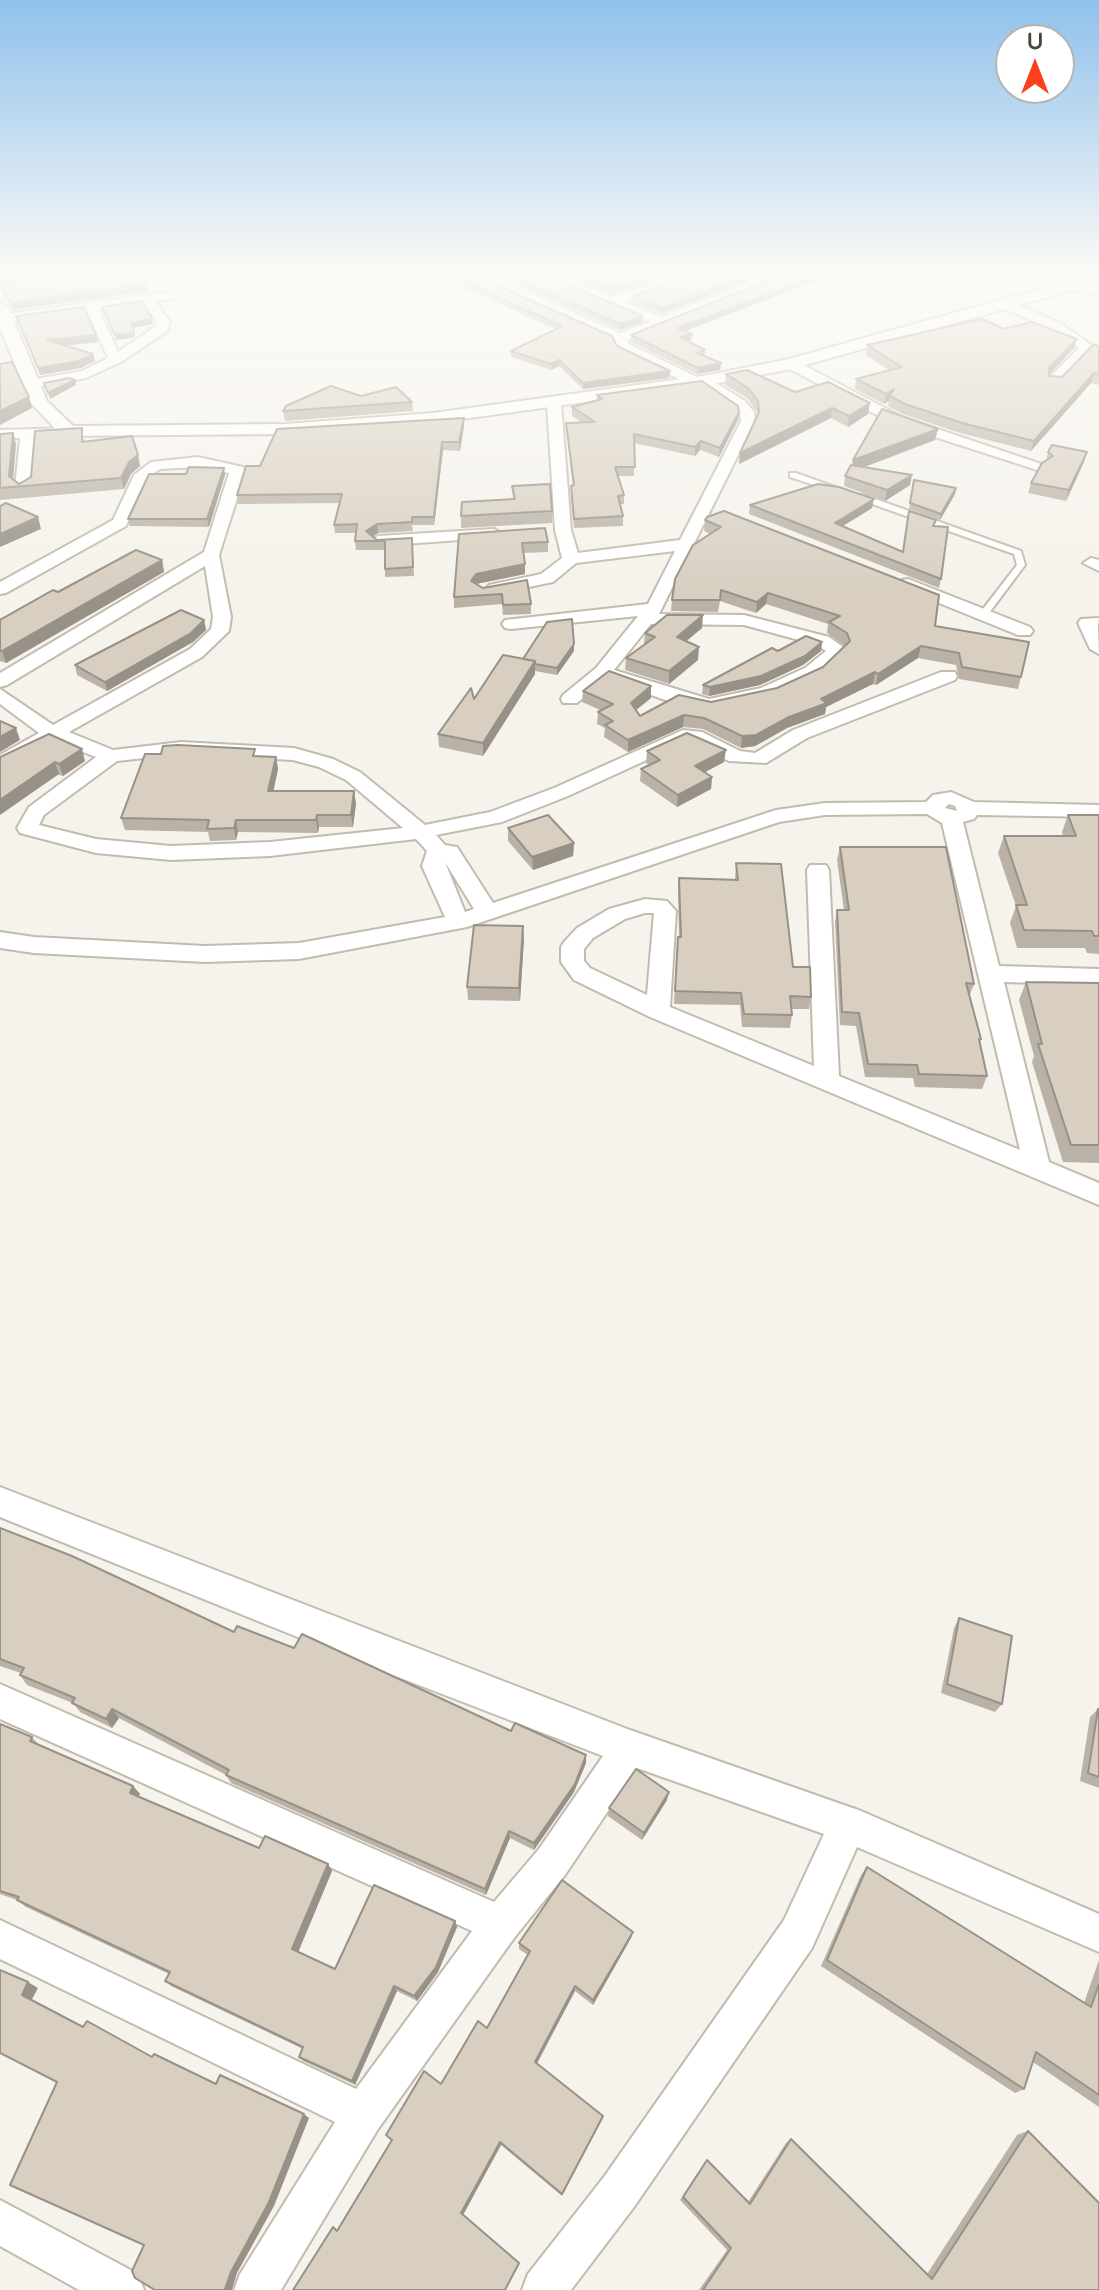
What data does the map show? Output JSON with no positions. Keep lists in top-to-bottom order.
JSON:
{
  "north": "top"
}
